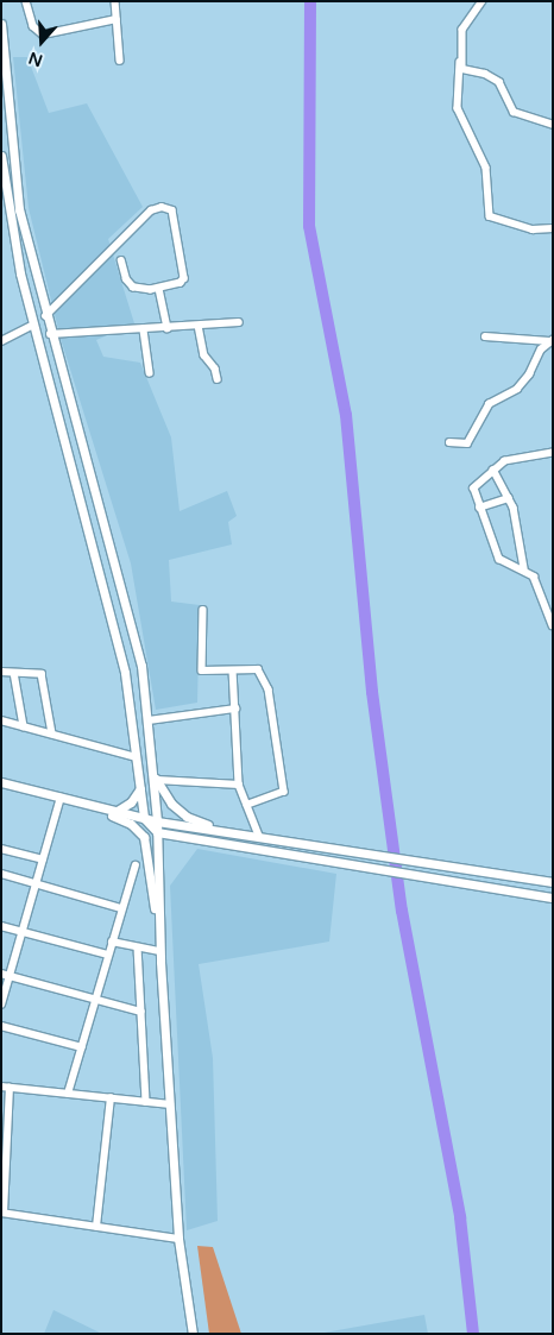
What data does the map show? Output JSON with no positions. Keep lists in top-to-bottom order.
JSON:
{
  "north": "bottom"
}
